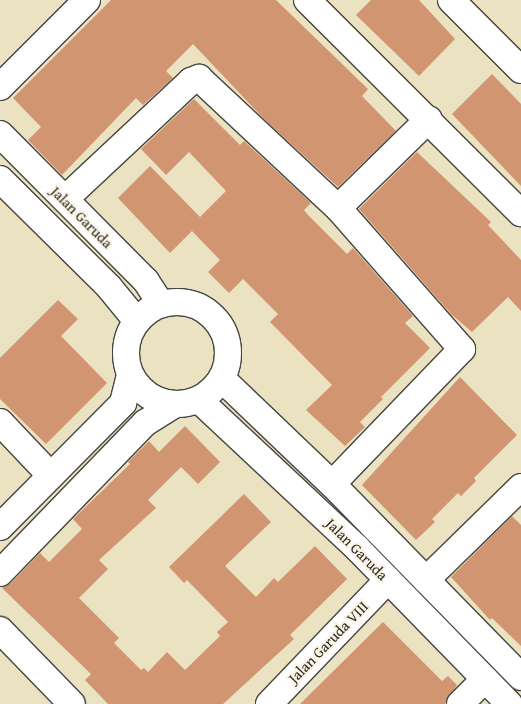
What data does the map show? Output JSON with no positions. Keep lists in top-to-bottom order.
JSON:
{
  "streets": {
    "street": ["Jalan Garuda", "Jalan Garuda VIII"]
  },
  "crossings": [
    ["Jalan Garuda", "Jalan Garuda VIII"]
  ]
}
